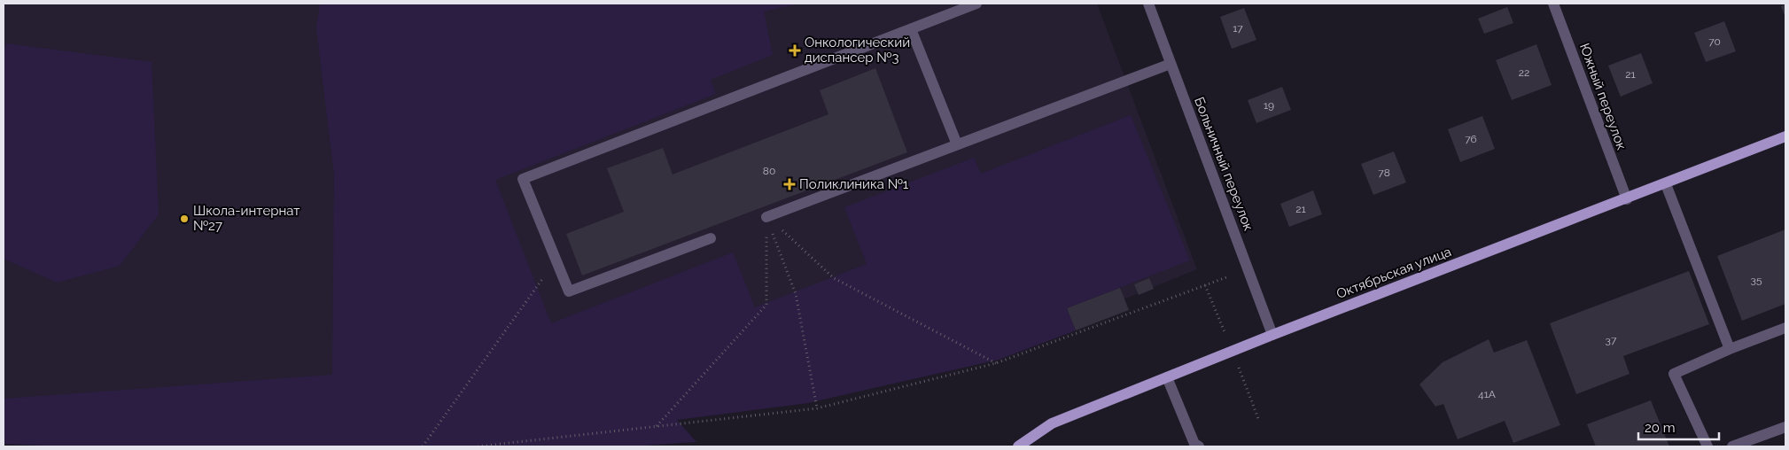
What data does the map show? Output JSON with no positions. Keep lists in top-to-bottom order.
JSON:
{
  "streets": {
    "main road": ["Октябрьская улица"],
    "street": ["Южный переулок", "Больничный переулок"]
  },
  "crossings": [
    ["Южный переулок", "Октябрьская улица"],
    ["Больничный переулок", "Октябрьская улица"]
  ],
  "places": {
    "health": ["Онкологический диспансер №3", "Поликлиника №1"],
    "other": ["Школа-интернат №27"]
  },
  "house_numbers": [
    "17",
    "70",
    "22",
    "21",
    "19",
    "76",
    "80",
    "78",
    "21",
    "35",
    "37",
    "41А"
  ],
  "scale_bar": "20 m"
}
